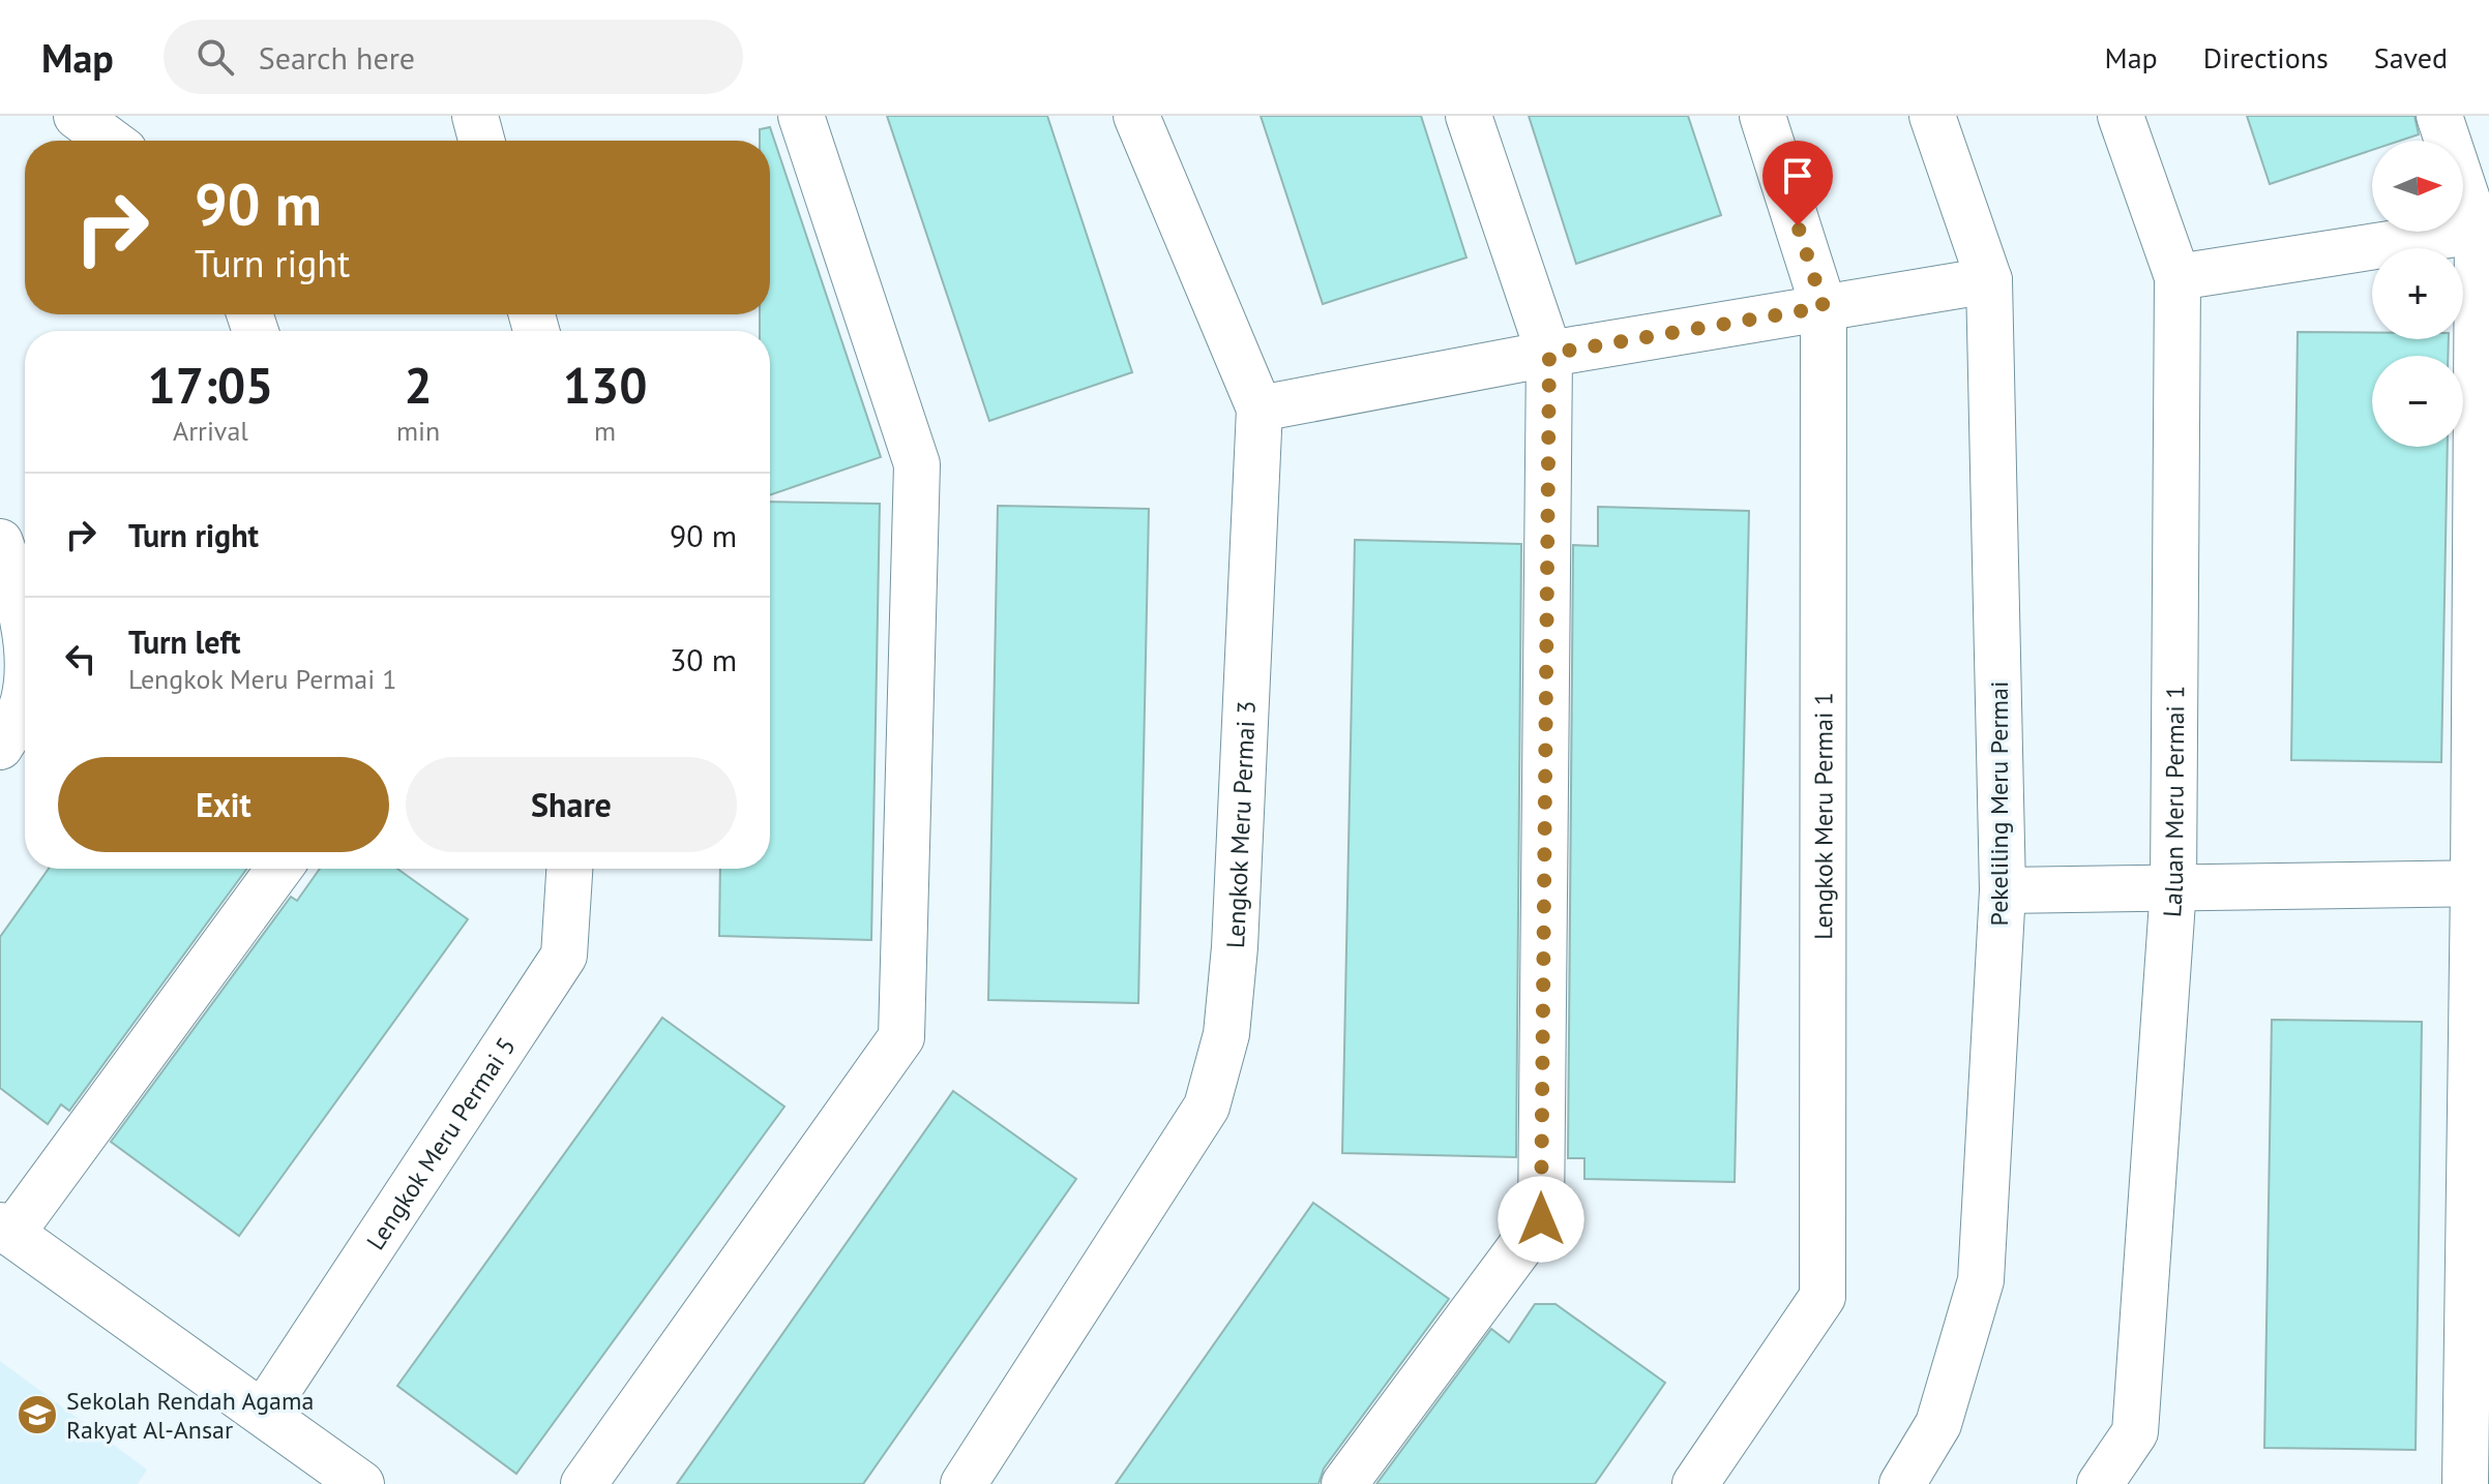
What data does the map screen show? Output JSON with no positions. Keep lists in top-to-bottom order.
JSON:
{
  "streets": {
    "street": [
      "Laluan Meru Permai 1",
      "Pekeliling Meru Permai",
      "Lengkok Meru Permai 1",
      "Lengkok Meru Permai 3",
      "Lengkok Meru Permai 5"
    ]
  },
  "places": {
    "school or university": ["Sekolah Rendah Agama Rakyat Al-Ansar"]
  },
  "north": "right",
  "page": {
    "header": "Map",
    "search": "Search here",
    "nav": ["Map", "Directions", "Saved"],
    "map_buttons": ["+", "−"],
    "turn": ["90 m", "Turn right"],
    "eta": [
      "17:05",
      "Arrival",
      "2",
      "min",
      "130",
      "m"
    ],
    "list": [
      {
        "name": "Turn right",
        "value": "90 m"
      },
      {
        "name": "Turn left",
        "note": "Lengkok Meru Permai 1",
        "value": "30 m"
      }
    ],
    "buttons": ["Exit", "Share"]
  }
}
